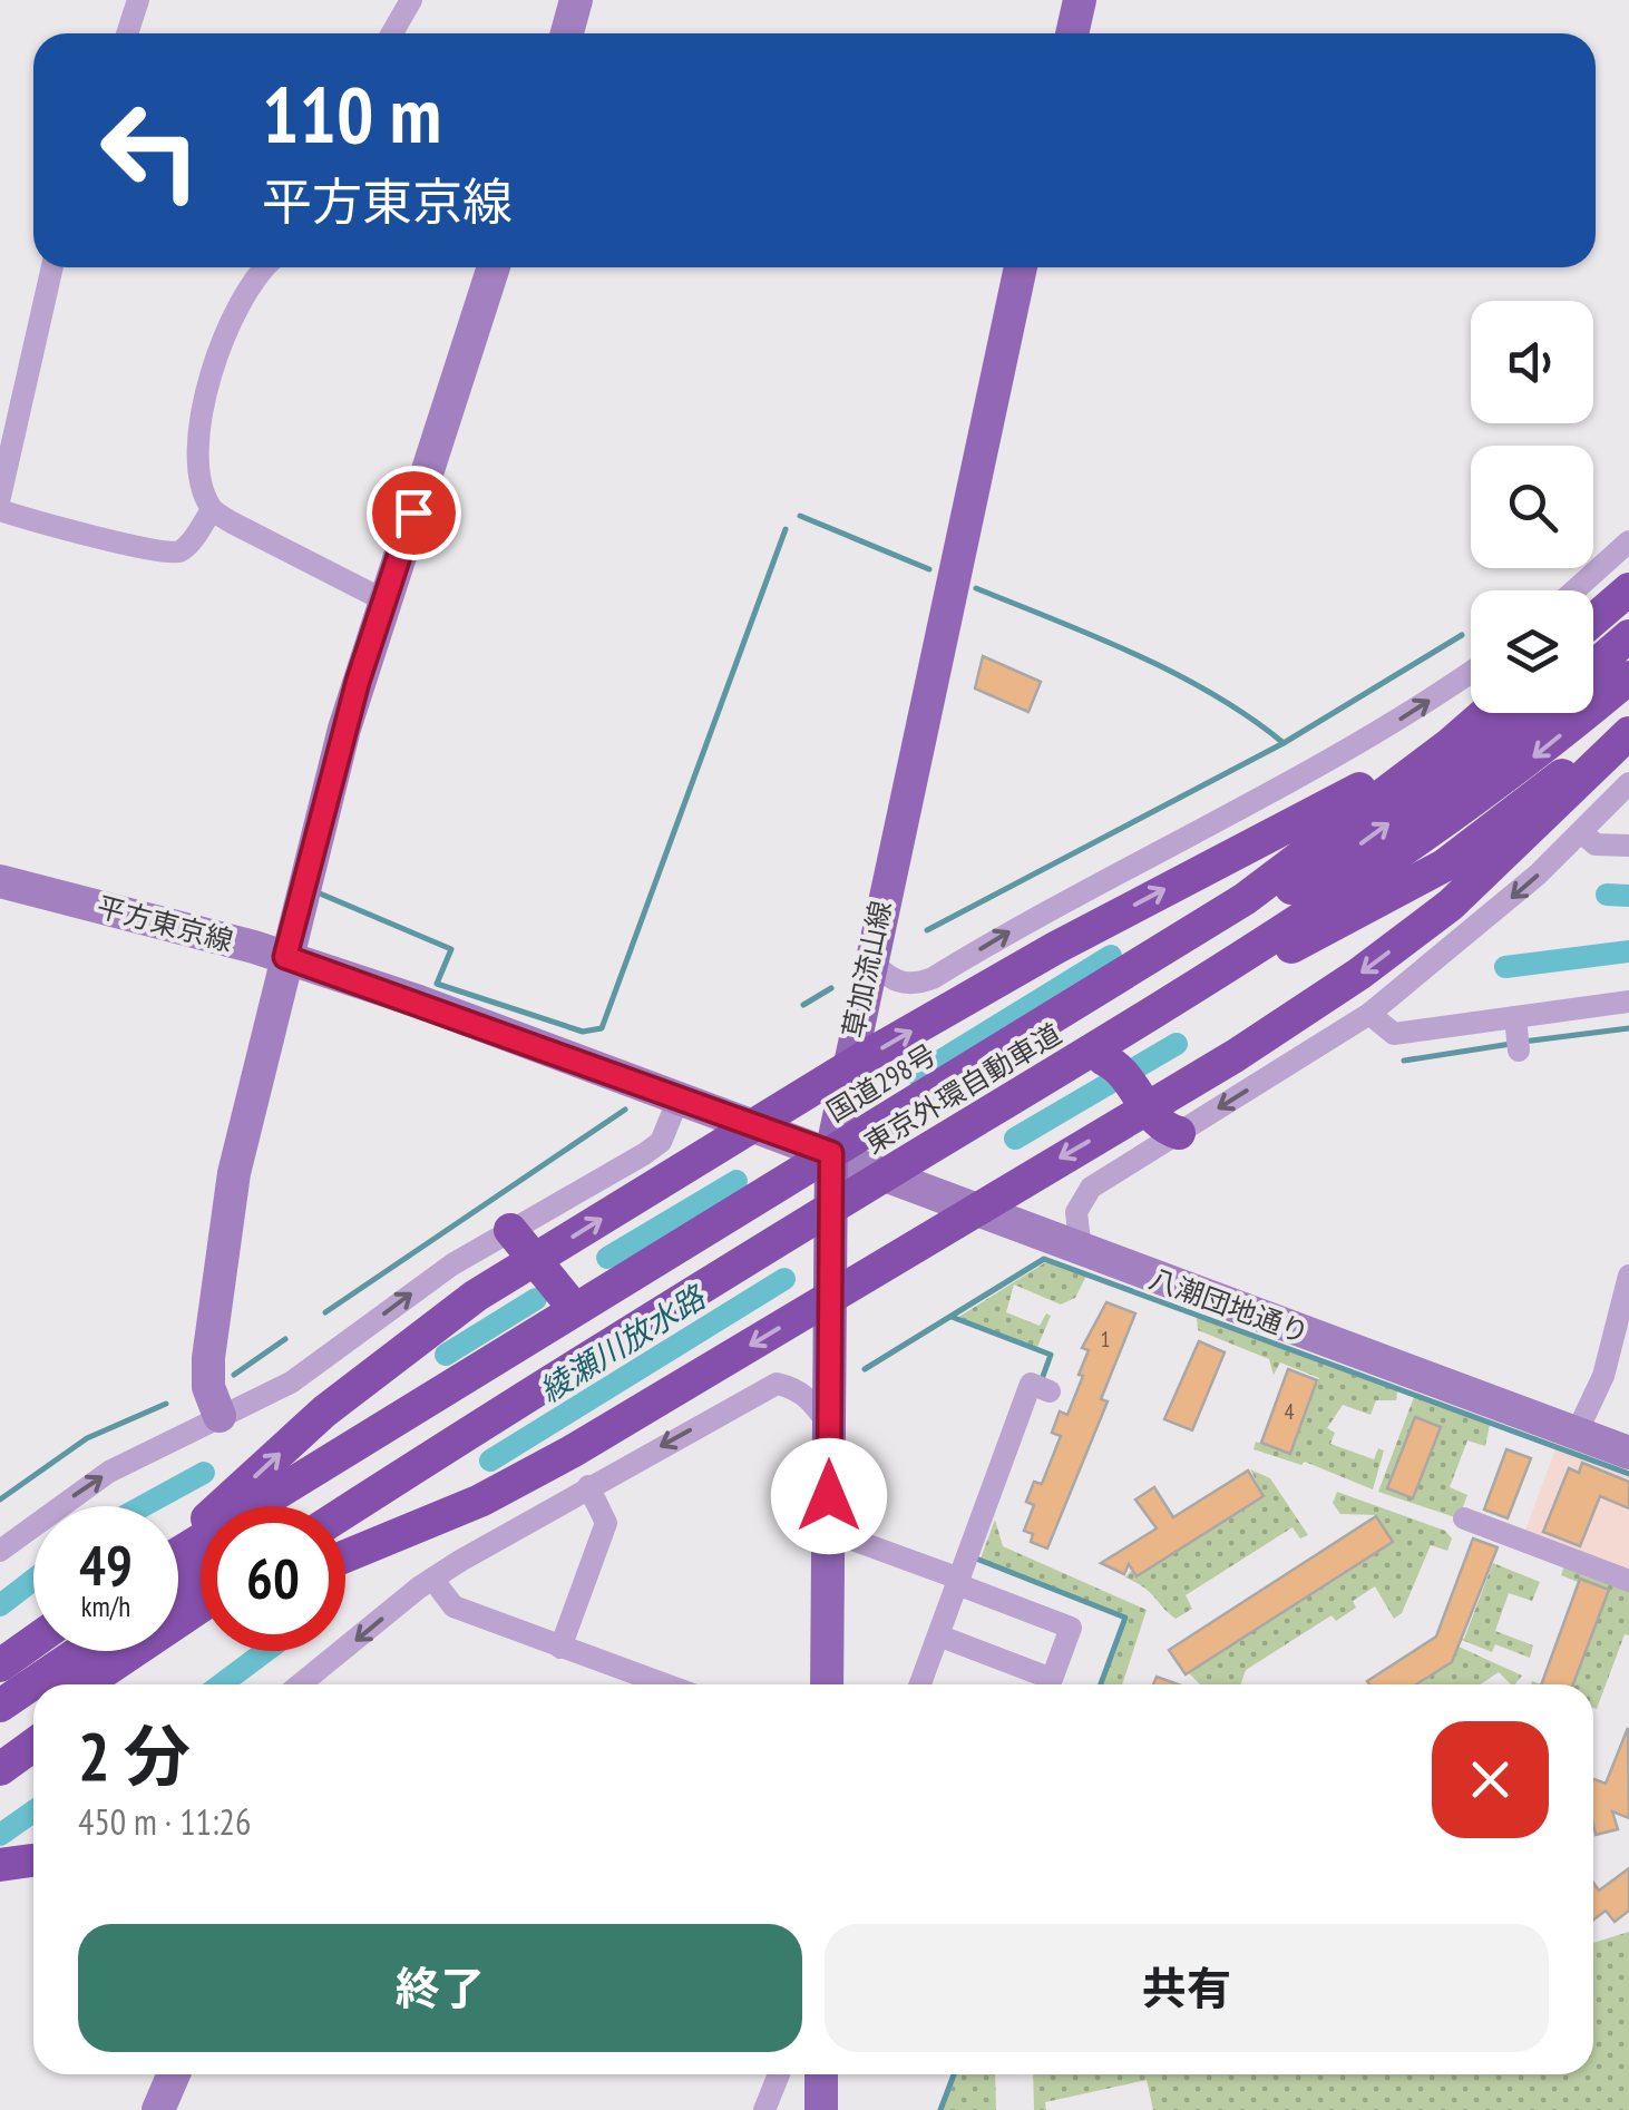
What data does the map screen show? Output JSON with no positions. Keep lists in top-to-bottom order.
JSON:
{
  "streets": {
    "highway": ["国道298号", "東京外環自動車道"],
    "main road": ["草加流山線"],
    "street": ["平方東京線", "八潮団地通り"]
  },
  "crossings": [
    ["平方東京線", "草加流山線"],
    ["平方東京線", "国道298号"],
    ["平方東京線", "八潮団地通り"],
    ["草加流山線", "国道298号"],
    ["草加流山線", "八潮団地通り"],
    ["国道298号", "八潮団地通り"]
  ],
  "water": ["綾瀬川放水路"],
  "house_numbers": ["1", "4"],
  "page": {
    "turn": ["110 m", "平方東京線"],
    "speed": "49 km/h",
    "limit": "60",
    "heading": ["2 分", "450 m · 11:26"],
    "buttons": ["終了", "共有"]
  }
}
